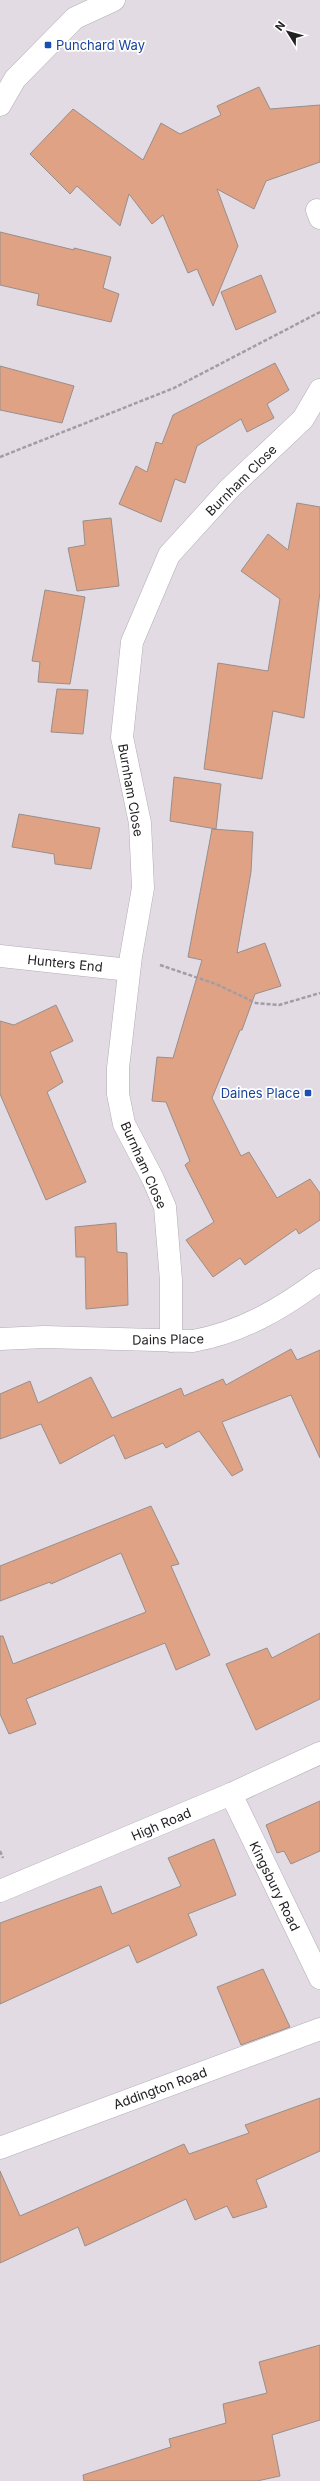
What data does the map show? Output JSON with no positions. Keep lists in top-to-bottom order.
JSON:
{
  "streets": {
    "street": [
      "Burnham Close",
      "Hunters End",
      "Dains Place",
      "High Road",
      "Kingsbury Road",
      "Addington Road"
    ]
  },
  "crossings": [
    ["Burnham Close", "Hunters End"],
    ["Burnham Close", "Dains Place"],
    ["High Road", "Kingsbury Road"]
  ],
  "places": {
    "transit": ["Punchard Way", "Daines Place"]
  },
  "north": "top left"
}
